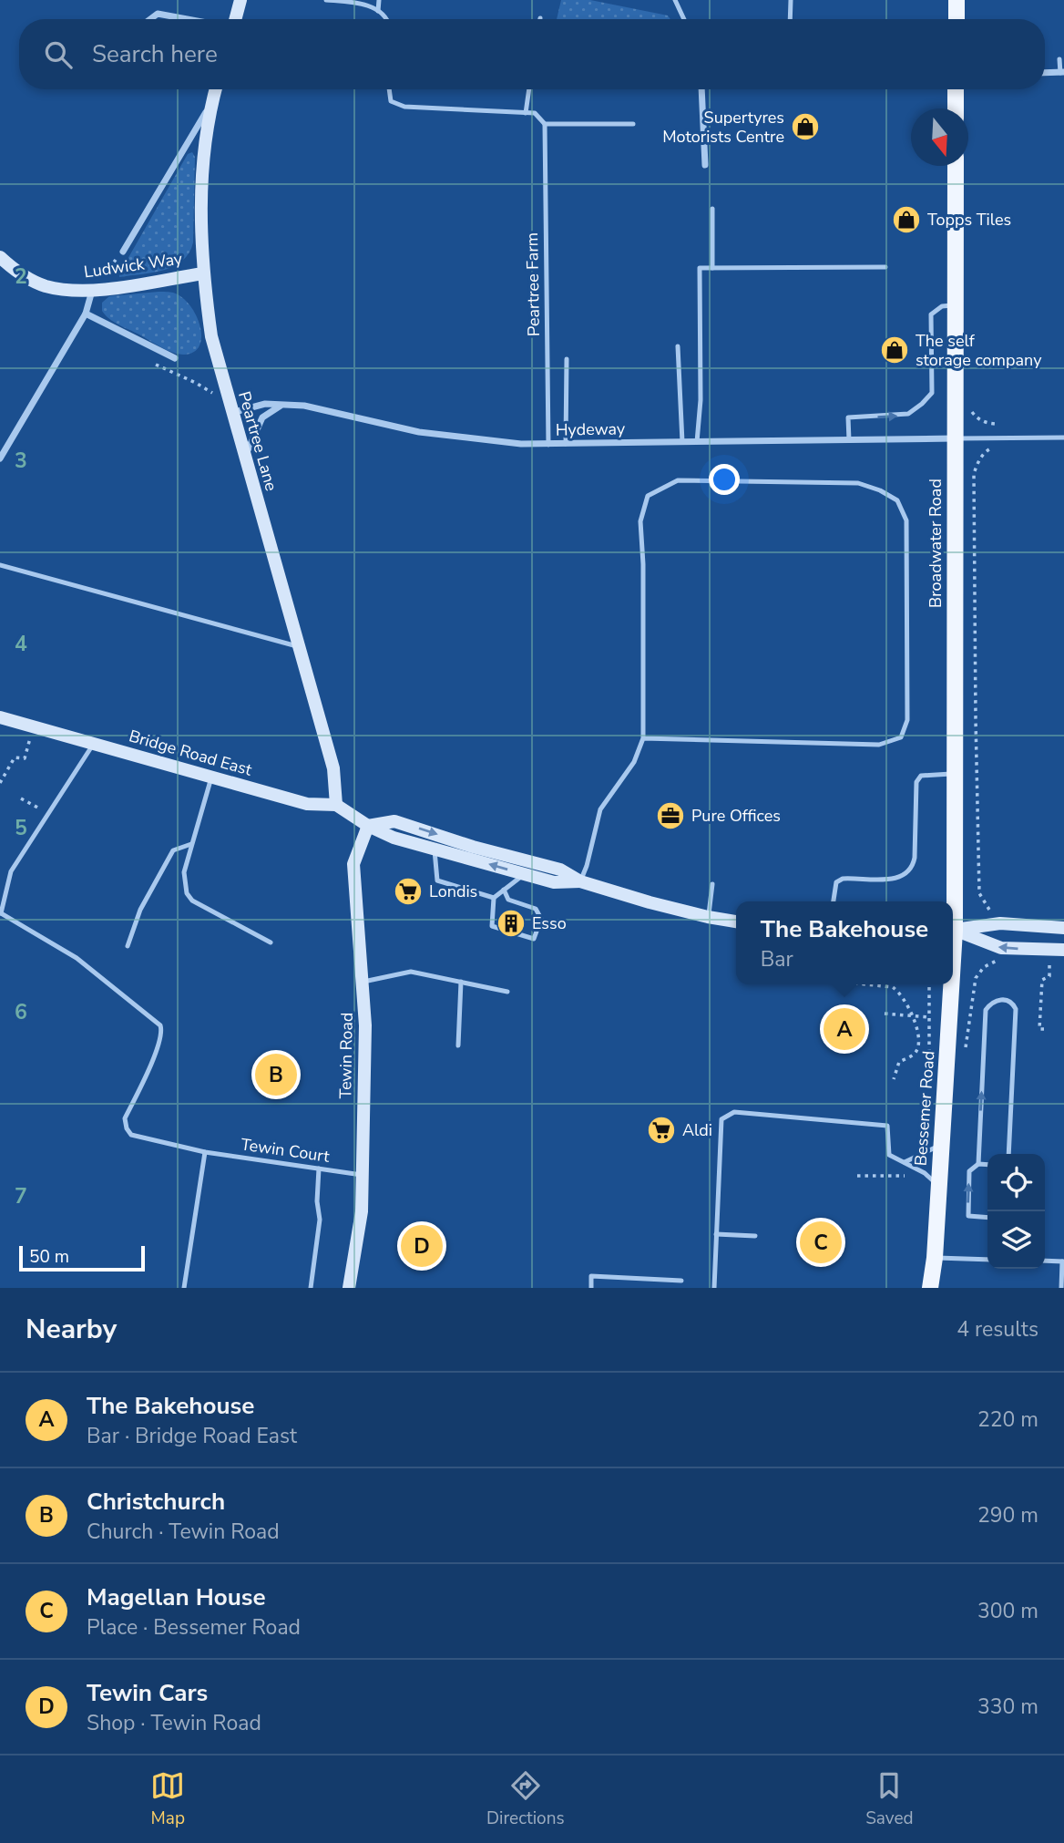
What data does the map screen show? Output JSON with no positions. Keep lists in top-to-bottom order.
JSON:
{
  "streets": {
    "main road": ["Broadwater Road", "Bessemer Road"],
    "street": [
      "Ludwick Way",
      "Hydeway",
      "Peartree Lane",
      "Bridge Road East",
      "Tewin Road"
    ],
    "lane": ["Peartree Farm", "Tewin Court"]
  },
  "crossings": [
    ["Ludwick Way", "Peartree Lane"],
    ["Peartree Farm", "Hydeway"],
    ["Hydeway", "Peartree Lane"],
    ["Hydeway", "Broadwater Road"],
    ["Peartree Lane", "Bridge Road East"],
    ["Tewin Road", "Tewin Court"]
  ],
  "places": {
    "shop": ["Supertyres Motorists Centre", "Topps Tiles", "The self storage company"],
    "office": ["Pure Offices"],
    "supermarket": ["Londis", "Aldi"],
    "building": ["Esso"]
  },
  "scale_bar": "50 m",
  "north": "bottom",
  "page": {
    "search": "Search here",
    "popup": ["The Bakehouse", "Bar"],
    "pins": [
      "A",
      "B",
      "C",
      "D"
    ],
    "scale": "50 m",
    "heading": ["Nearby", "4 results"],
    "list": [
      {
        "mark": "A",
        "name": "The Bakehouse",
        "note": "Bar · Bridge Road East",
        "value": "220 m"
      },
      {
        "mark": "B",
        "name": "Christchurch",
        "note": "Church · Tewin Road",
        "value": "290 m"
      },
      {
        "mark": "C",
        "name": "Magellan House",
        "note": "Place · Bessemer Road",
        "value": "300 m"
      },
      {
        "mark": "D",
        "name": "Tewin Cars",
        "note": "Shop · Tewin Road",
        "value": "330 m"
      }
    ],
    "nav": ["Map", "Directions", "Saved"]
  },
  "grid": {
    "rows": [
      "2",
      "3",
      "4",
      "5",
      "6",
      "7"
    ]
  }
}
